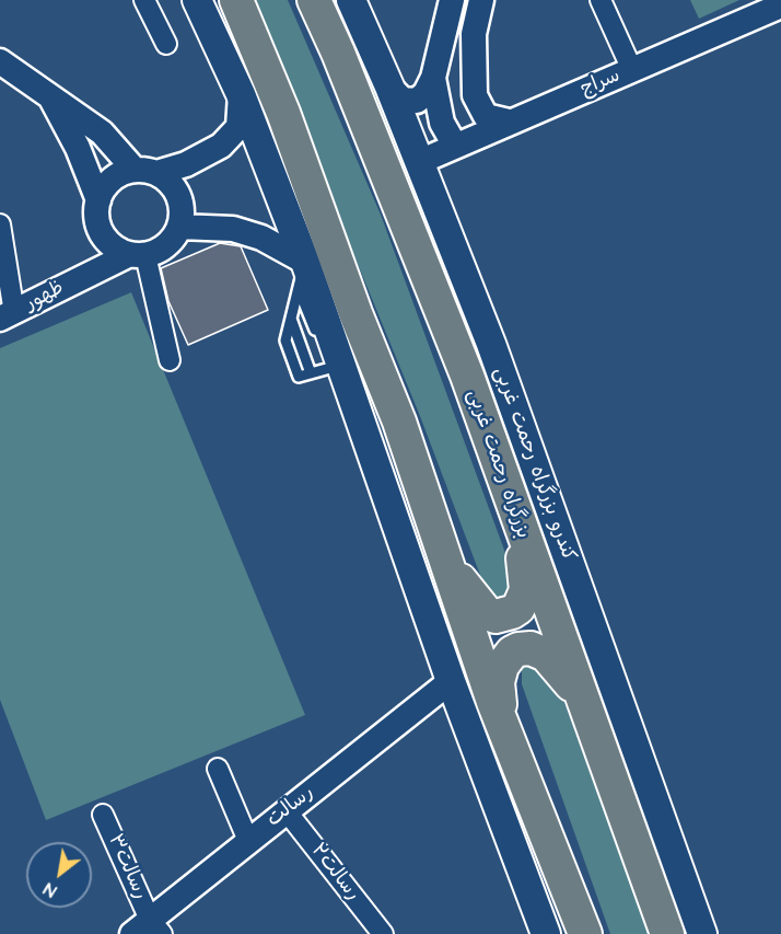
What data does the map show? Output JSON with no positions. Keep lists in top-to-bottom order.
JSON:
{
  "streets": {
    "highway": ["بزرگراه رحمت غربی"],
    "main road": ["کندرو بزرگراه رحمت غربی"],
    "street": [
      "سراج",
      "ظهور",
      "رسالت",
      "رسالت۳",
      "رسالت۲"
    ]
  },
  "crossings": [
    ["سراج", "کندرو بزرگراه رحمت غربی"],
    ["رسالت", "رسالت۳"],
    ["رسالت", "رسالت۲"]
  ],
  "north": "bottom left"
}
